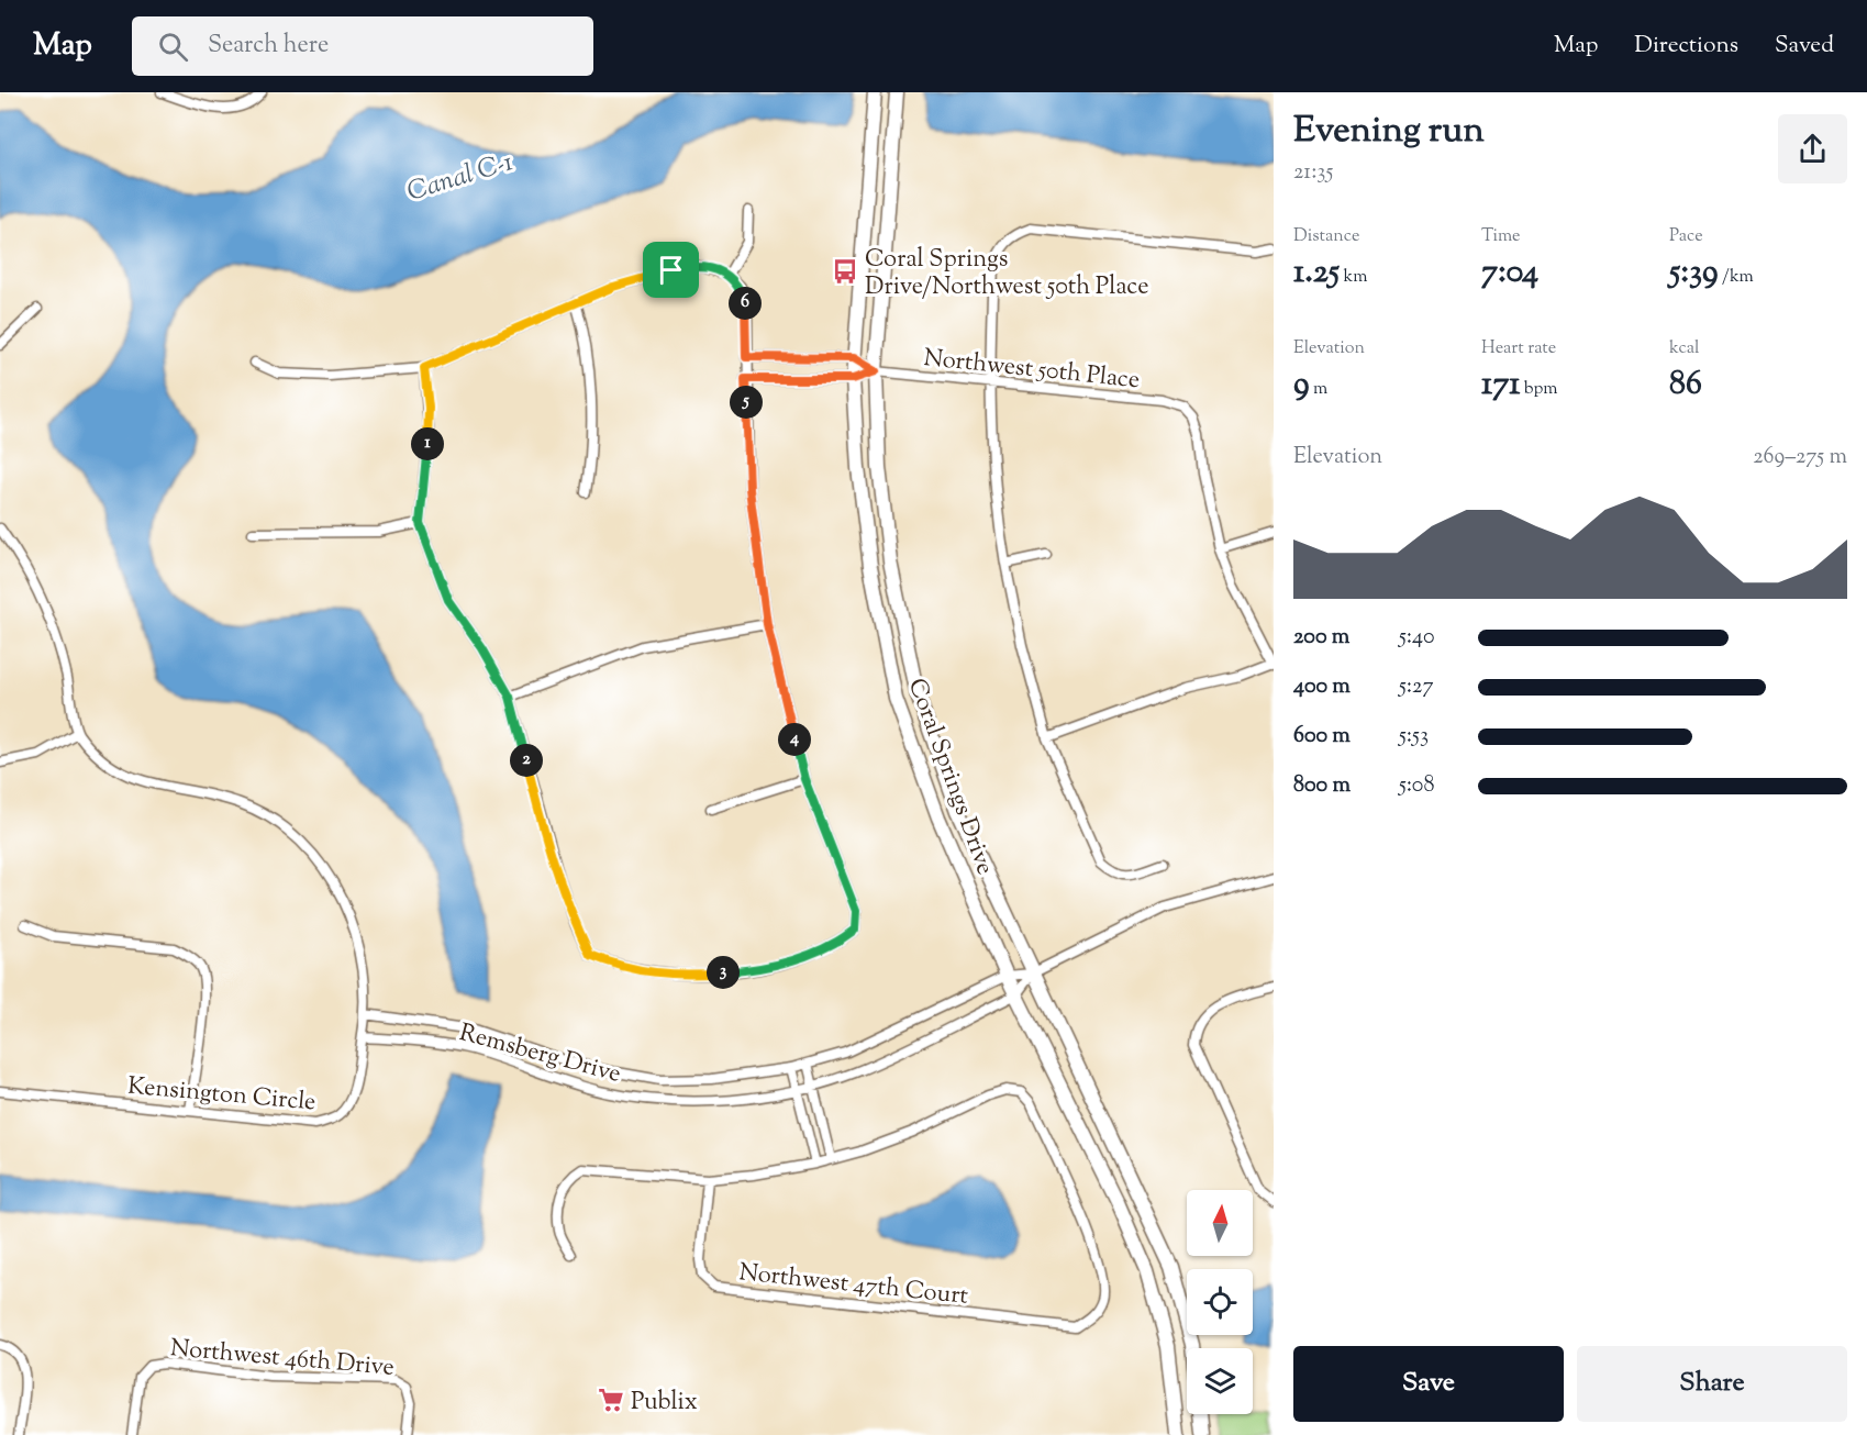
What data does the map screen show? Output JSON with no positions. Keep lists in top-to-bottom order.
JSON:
{
  "streets": {
    "main road": ["Coral Springs Drive"],
    "street": [
      "Northwest 50th Place",
      "Remsberg Drive",
      "Kensington Circle",
      "Northwest 47th Court",
      "Northwest 46th Drive"
    ]
  },
  "crossings": [
    ["Northwest 50th Place", "Coral Springs Drive"],
    ["Coral Springs Drive", "Remsberg Drive"],
    ["Remsberg Drive", "Kensington Circle"]
  ],
  "water": ["Canal C-1"],
  "places": {
    "bus stop": ["Coral Springs Drive/Northwest 50th Place"],
    "supermarket": ["Publix"]
  },
  "north": "top",
  "page": {
    "header": "Map",
    "search": "Search here",
    "nav": ["Map", "Directions", "Saved"],
    "heading": ["Evening run", "21:35"],
    "stats": [
      ["Distance", "1.25 km"],
      ["Time", "7:04"],
      ["Pace", "5:39 /km"],
      ["Elevation", "9 m"],
      ["Heart rate", "171 bpm"],
      ["kcal", "86"]
    ],
    "pins": [
      "6",
      "5",
      "1",
      "4",
      "2",
      "3"
    ],
    "chart": ["Elevation", "269–275 m"],
    "list": [
      {
        "name": "200 m",
        "note": "5:40"
      },
      {
        "name": "400 m",
        "note": "5:27"
      },
      {
        "name": "600 m",
        "note": "5:53"
      },
      {
        "name": "800 m",
        "note": "5:08"
      }
    ],
    "buttons": ["Save", "Share"]
  }
}
